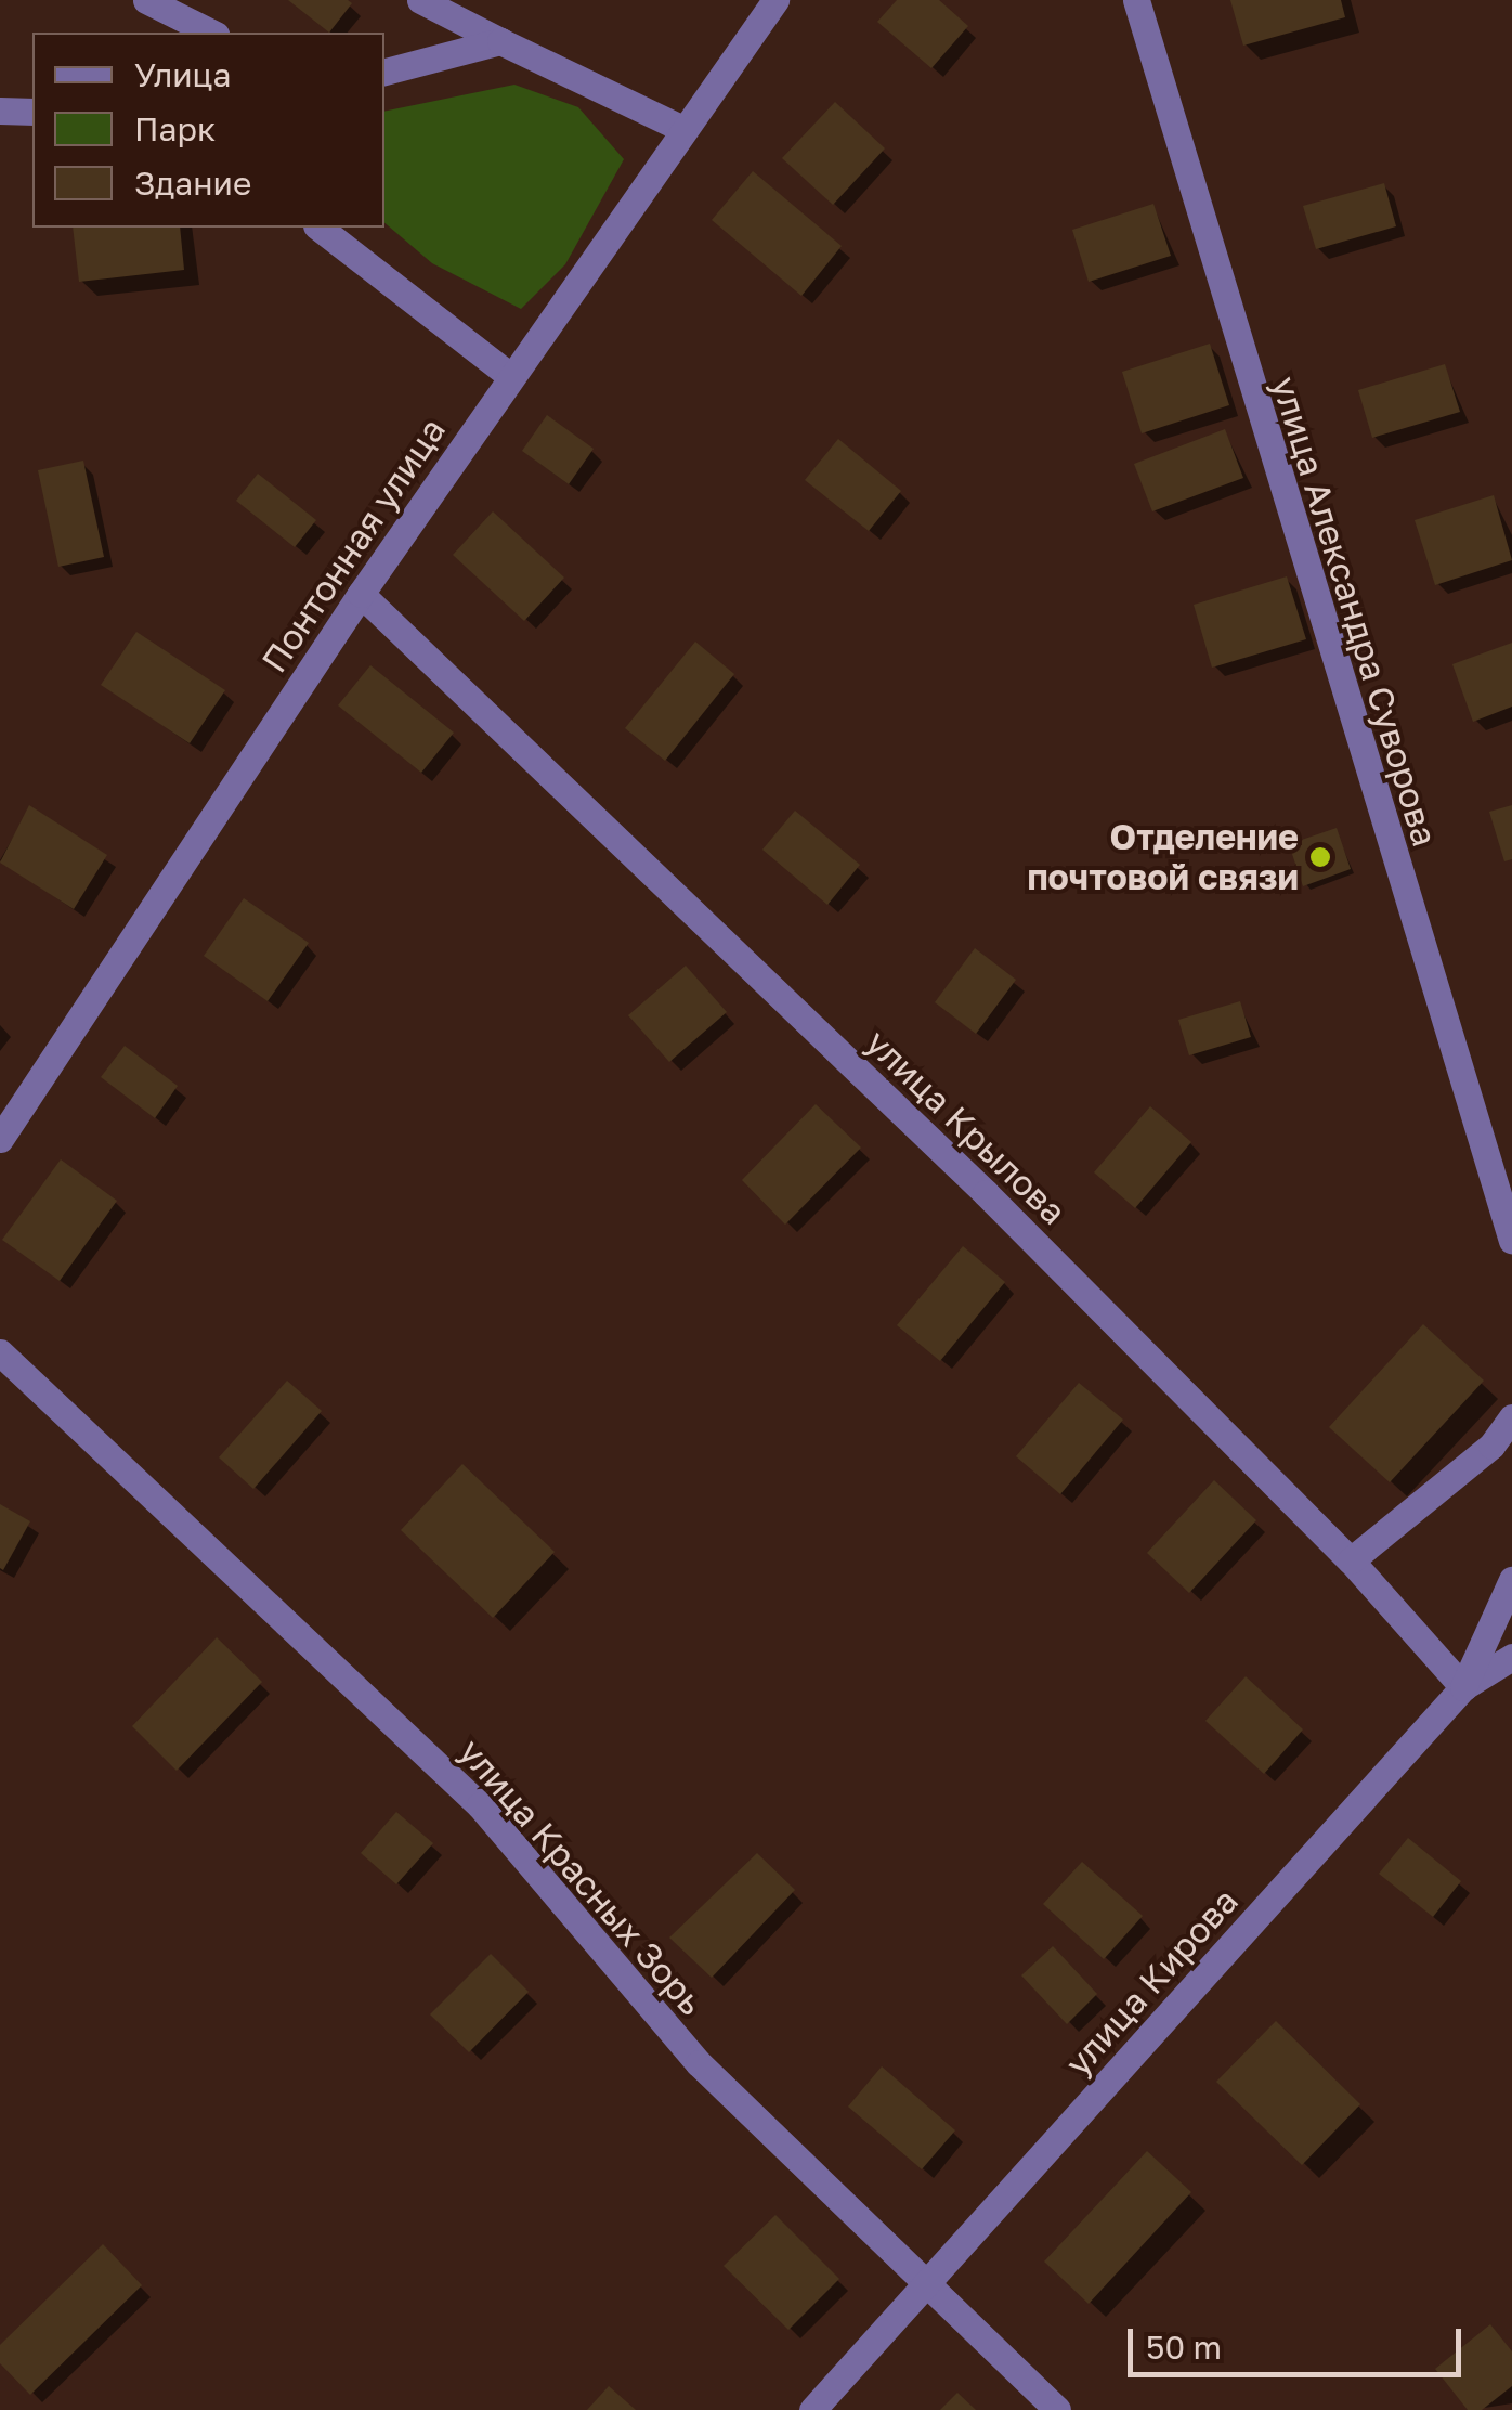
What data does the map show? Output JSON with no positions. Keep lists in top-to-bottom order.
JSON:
{
  "streets": {
    "street": [
      "Понтонная улица",
      "улица Александра Суворова",
      "улица Крылова",
      "улица Красных Зорь",
      "улица Кирова"
    ]
  },
  "crossings": [
    ["Понтонная улица", "улица Крылова"],
    ["улица Крылова", "улица Кирова"],
    ["улица Красных Зорь", "улица Кирова"]
  ],
  "places": ["Отделение почтовой связи"],
  "legend": ["Улица", "Парк", "Здание"],
  "scale_bar": "50 m"
}
